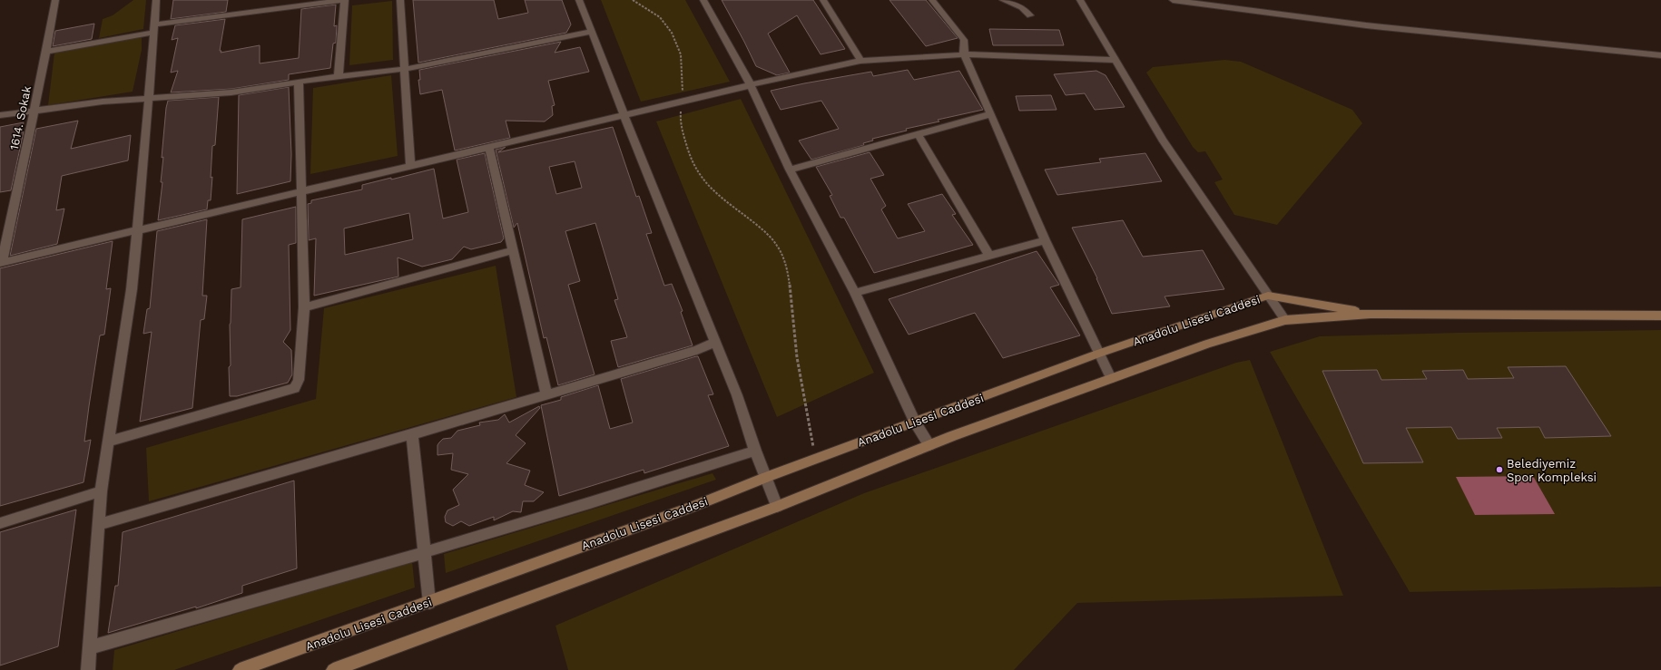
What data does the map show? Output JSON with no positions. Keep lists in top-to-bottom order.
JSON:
{
  "streets": {
    "street": ["1614. Sokak", "Anadolu Lisesi Caddesi"]
  },
  "places": ["Belediyemiz Spor Kompleksi"]
}
